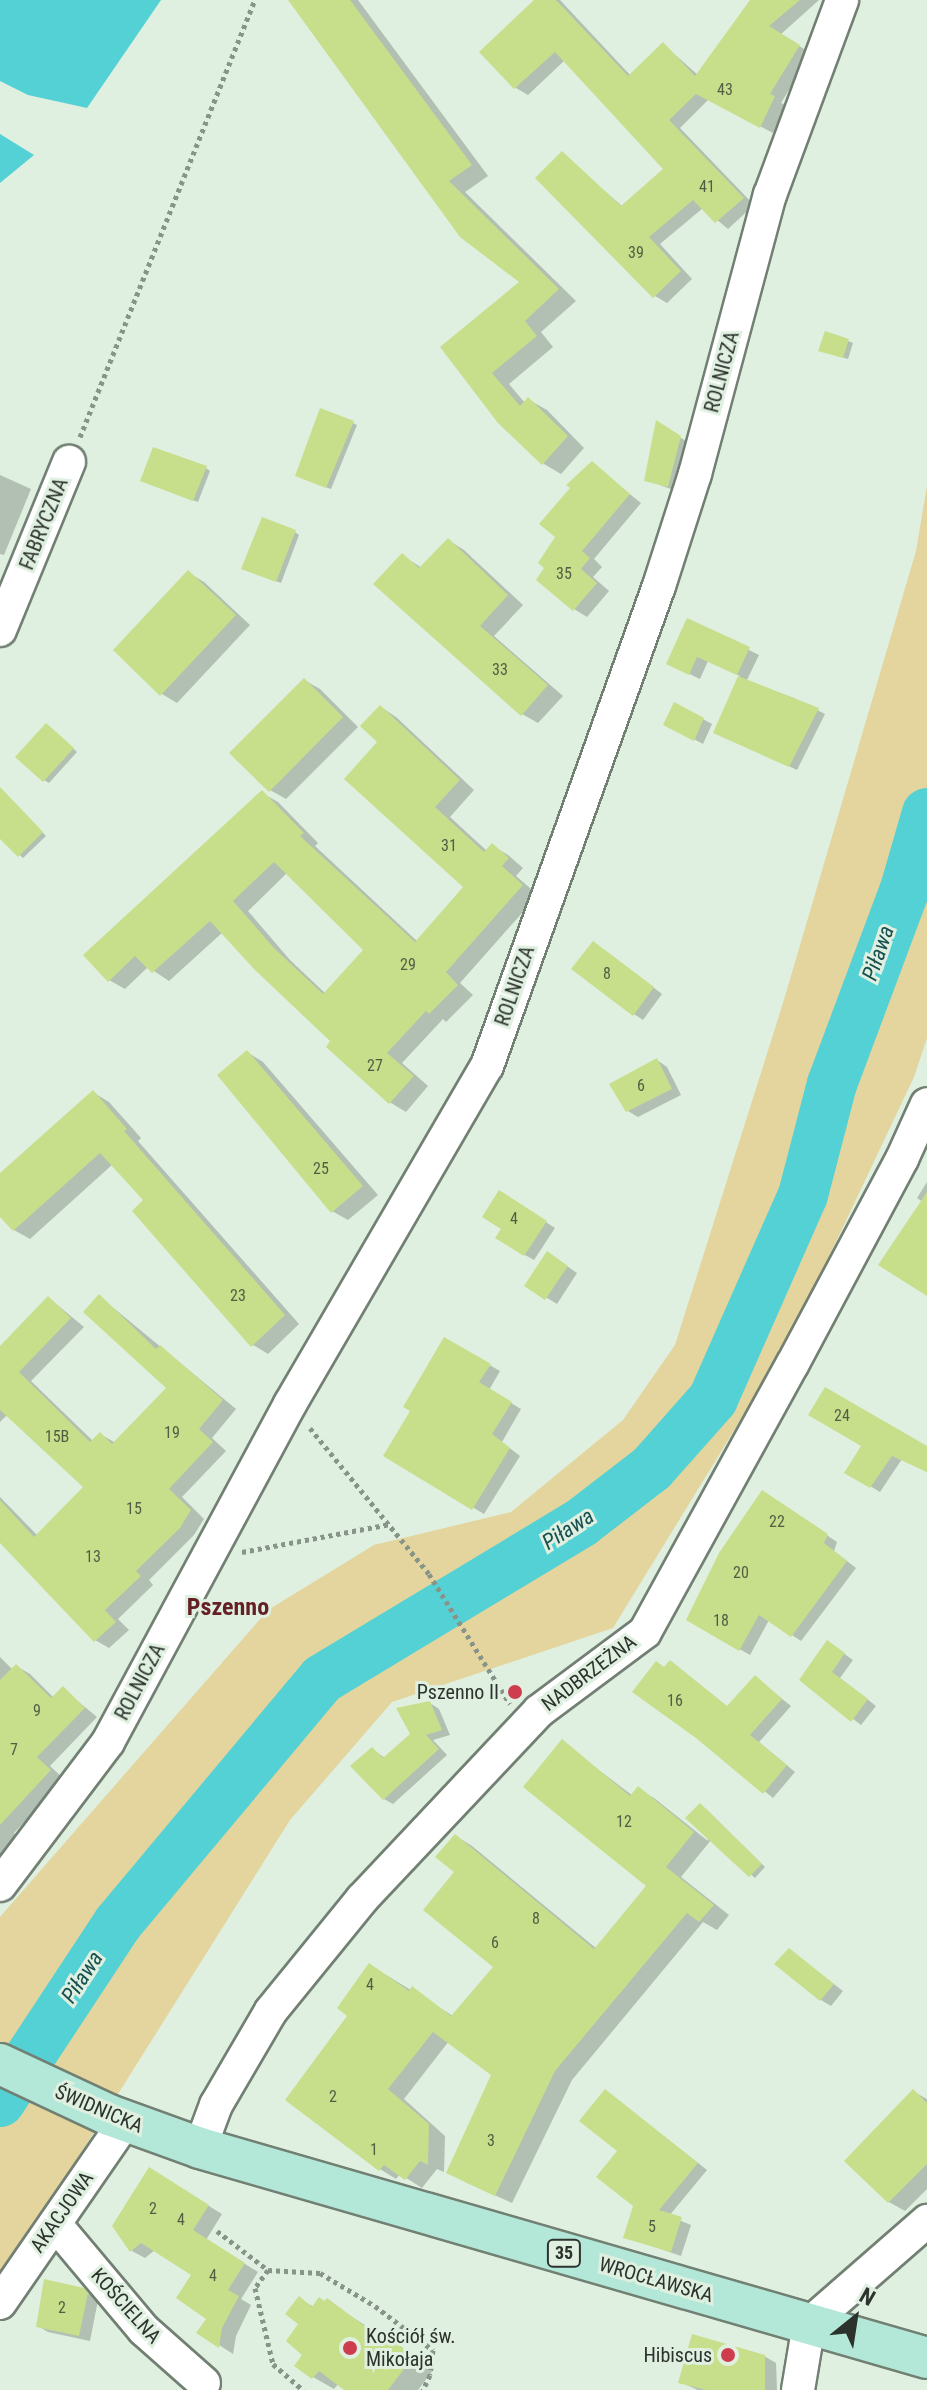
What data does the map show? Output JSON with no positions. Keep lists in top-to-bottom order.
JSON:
{
  "streets": {
    "main road": ["ŚWIDNICKA", "35", "WROCŁAWSKA"],
    "street": [
      "ROLNICZA",
      "FABRYCZNA",
      "NADBRZEŻNA",
      "AKACJOWA",
      "KOŚCIELNA"
    ]
  },
  "crossings": [
    ["NADBRZEŻNA", "ŚWIDNICKA"],
    ["NADBRZEŻNA", "WROCŁAWSKA"],
    ["ŚWIDNICKA", "AKACJOWA"],
    ["ŚWIDNICKA", "WROCŁAWSKA"],
    ["AKACJOWA", "KOŚCIELNA"]
  ],
  "districts": ["Pszenno"],
  "water": ["Piława"],
  "places": ["Pszenno II", "Kościół św. Mikołaja", "Hibiscus"],
  "house_numbers": [
    "43",
    "41",
    "39",
    "35",
    "33",
    "31",
    "29",
    "8",
    "27",
    "6",
    "25",
    "4",
    "23",
    "24",
    "19",
    "15B",
    "15",
    "22",
    "13",
    "20",
    "18",
    "16",
    "9",
    "7",
    "12",
    "8",
    "6",
    "4",
    "2",
    "3",
    "1",
    "2",
    "4",
    "5",
    "4",
    "2"
  ],
  "north": "top right"
}
